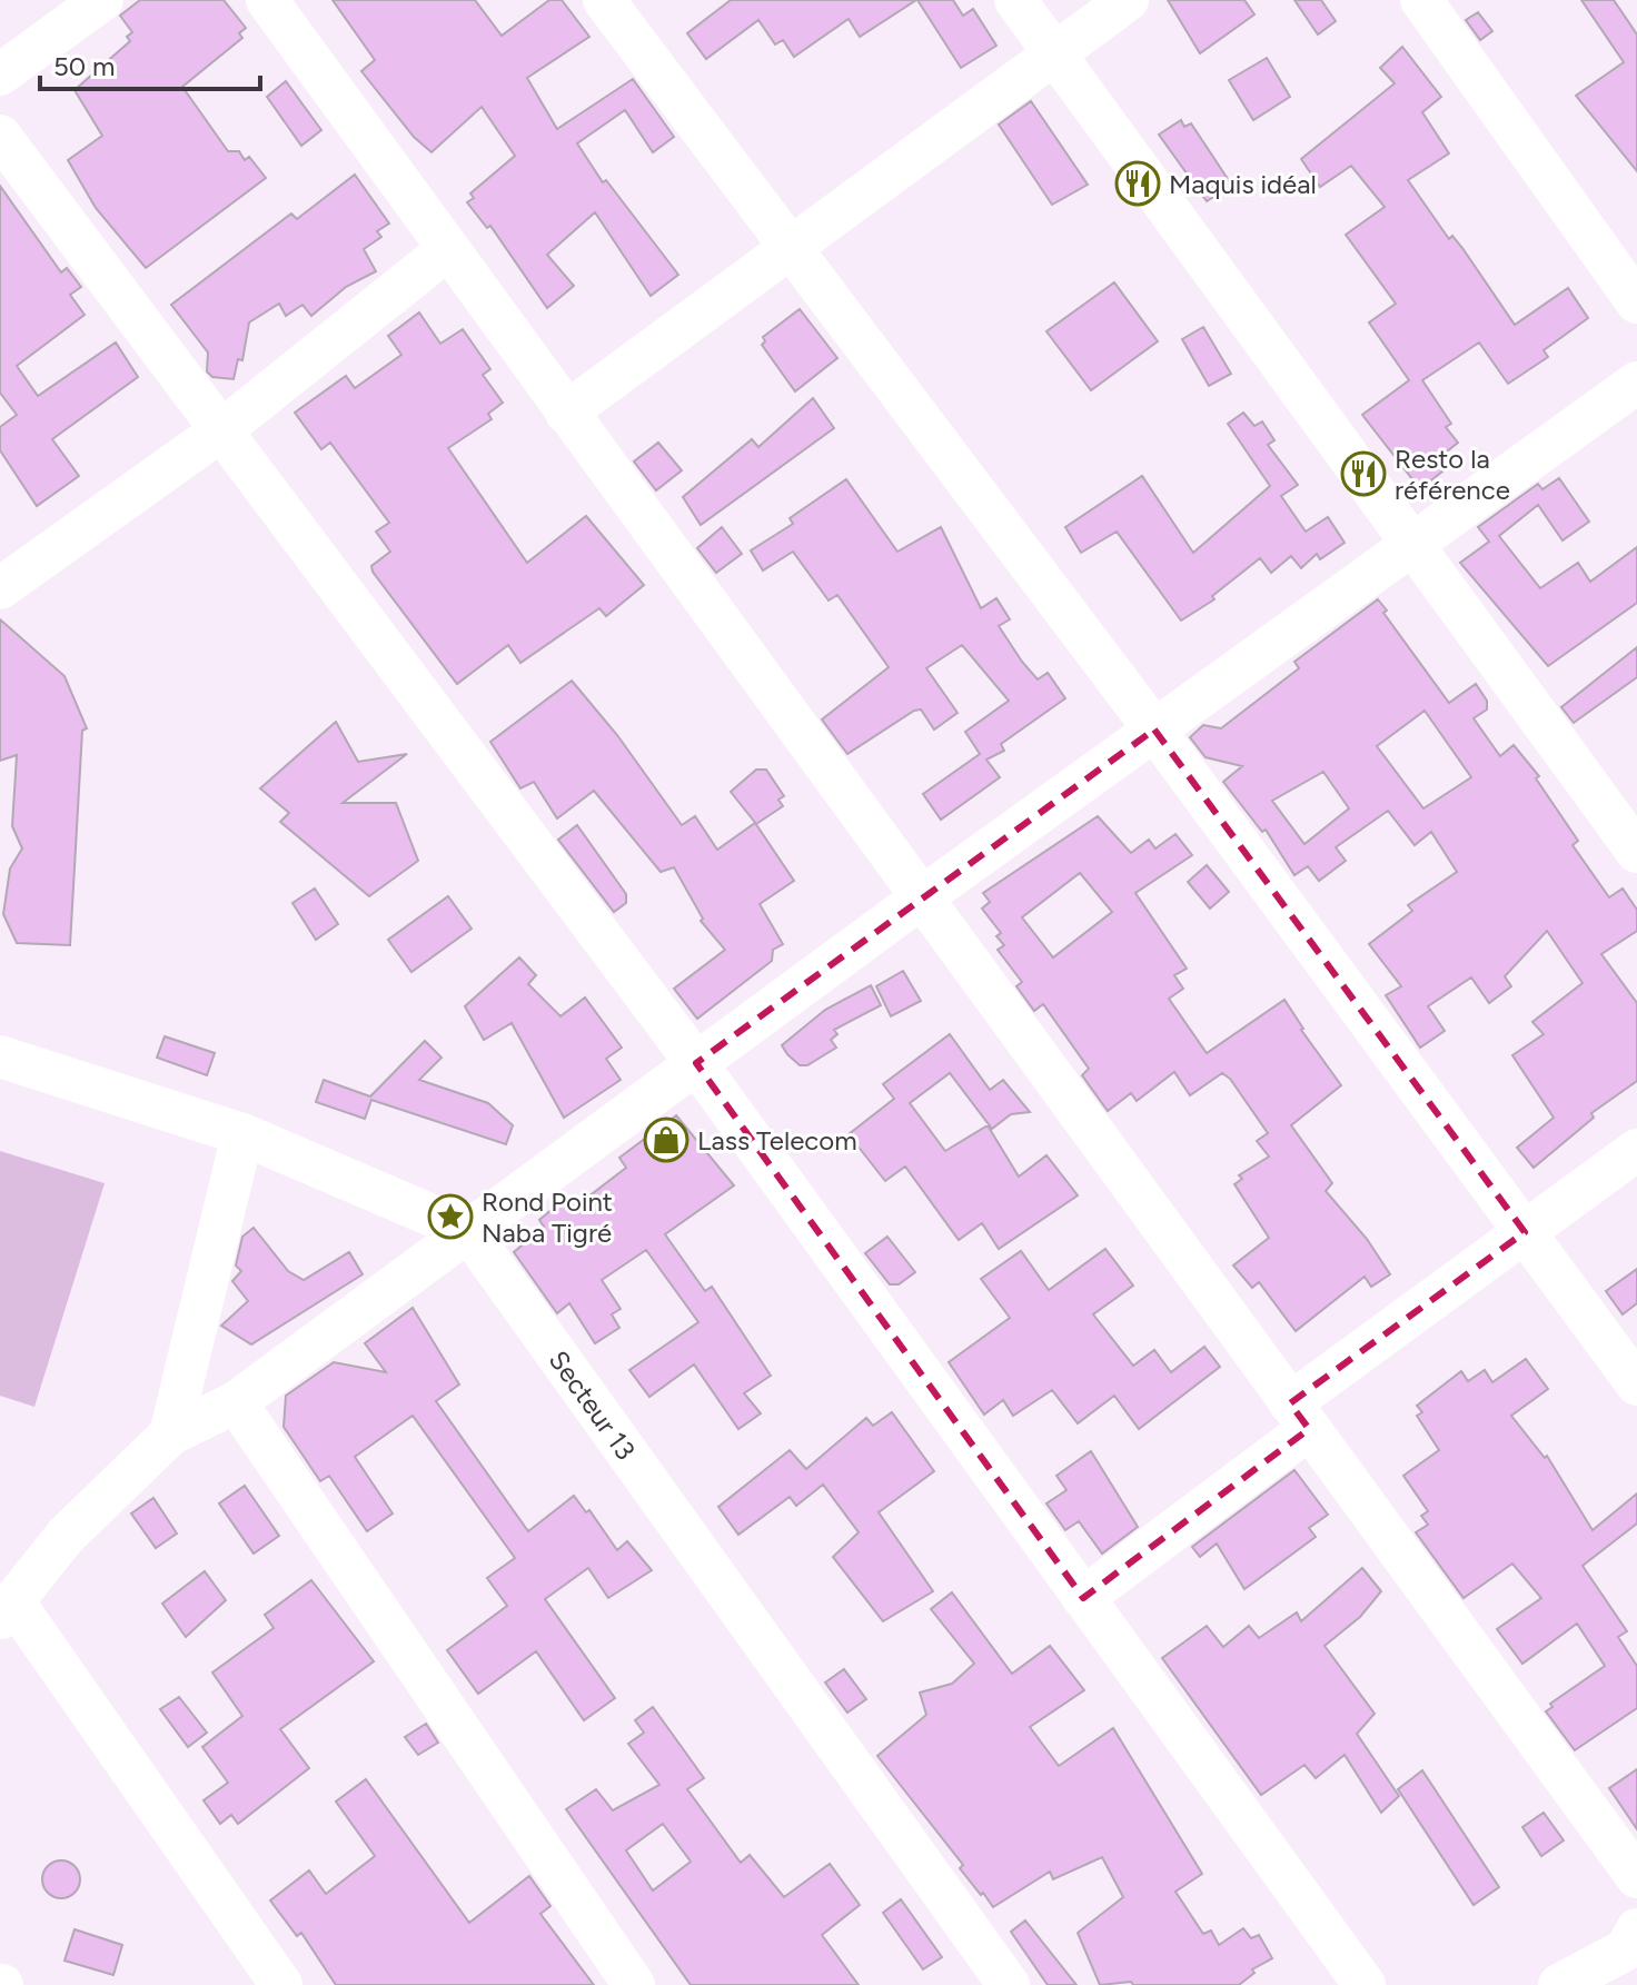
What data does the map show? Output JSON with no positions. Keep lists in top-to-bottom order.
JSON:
{
  "streets": {
    "street": ["Secteur 13"]
  },
  "places": {
    "restaurant": ["Maquis idéal", "Resto la référence"],
    "shop": ["Lass Telecom"],
    "place": ["Rond Point Naba Tigré"]
  },
  "scale_bar": "50 m"
}
